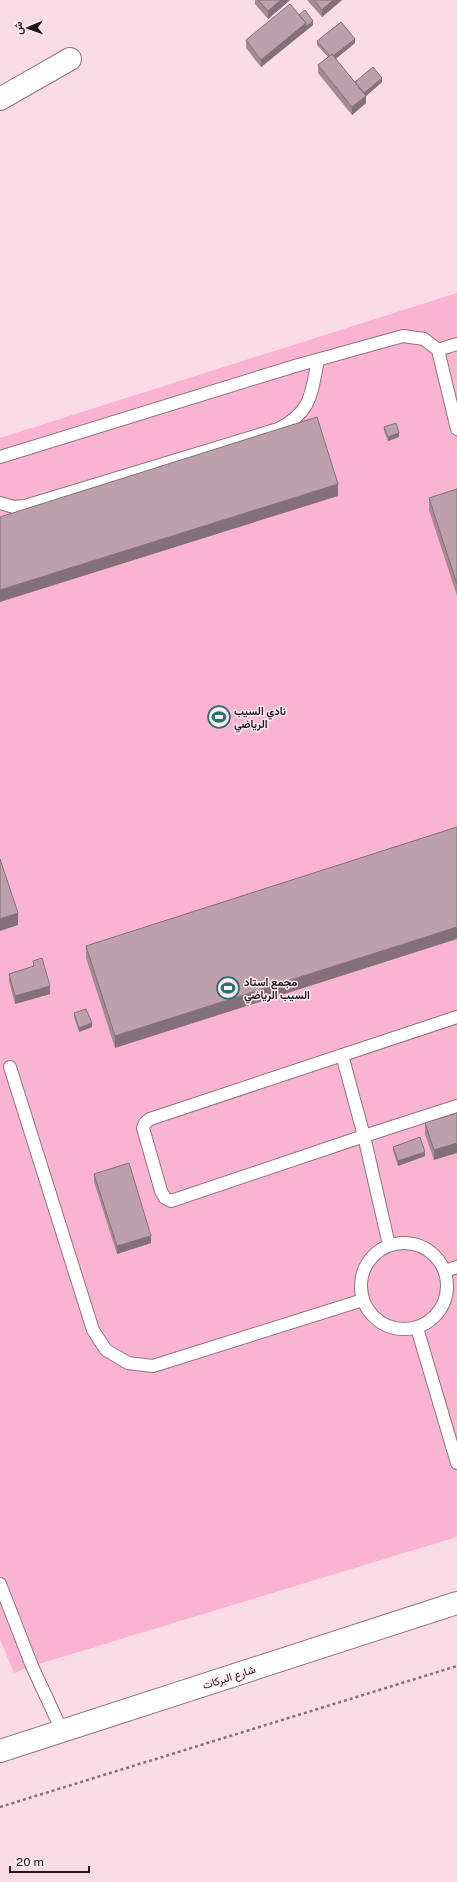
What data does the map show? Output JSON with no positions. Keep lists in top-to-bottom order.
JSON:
{
  "streets": {
    "street": ["شارع البركات"]
  },
  "places": {
    "sports": ["نادي السيب الرياضي", "مجمع استاد السيب الرياضي"]
  },
  "scale_bar": "20 m",
  "north": "left"
}
